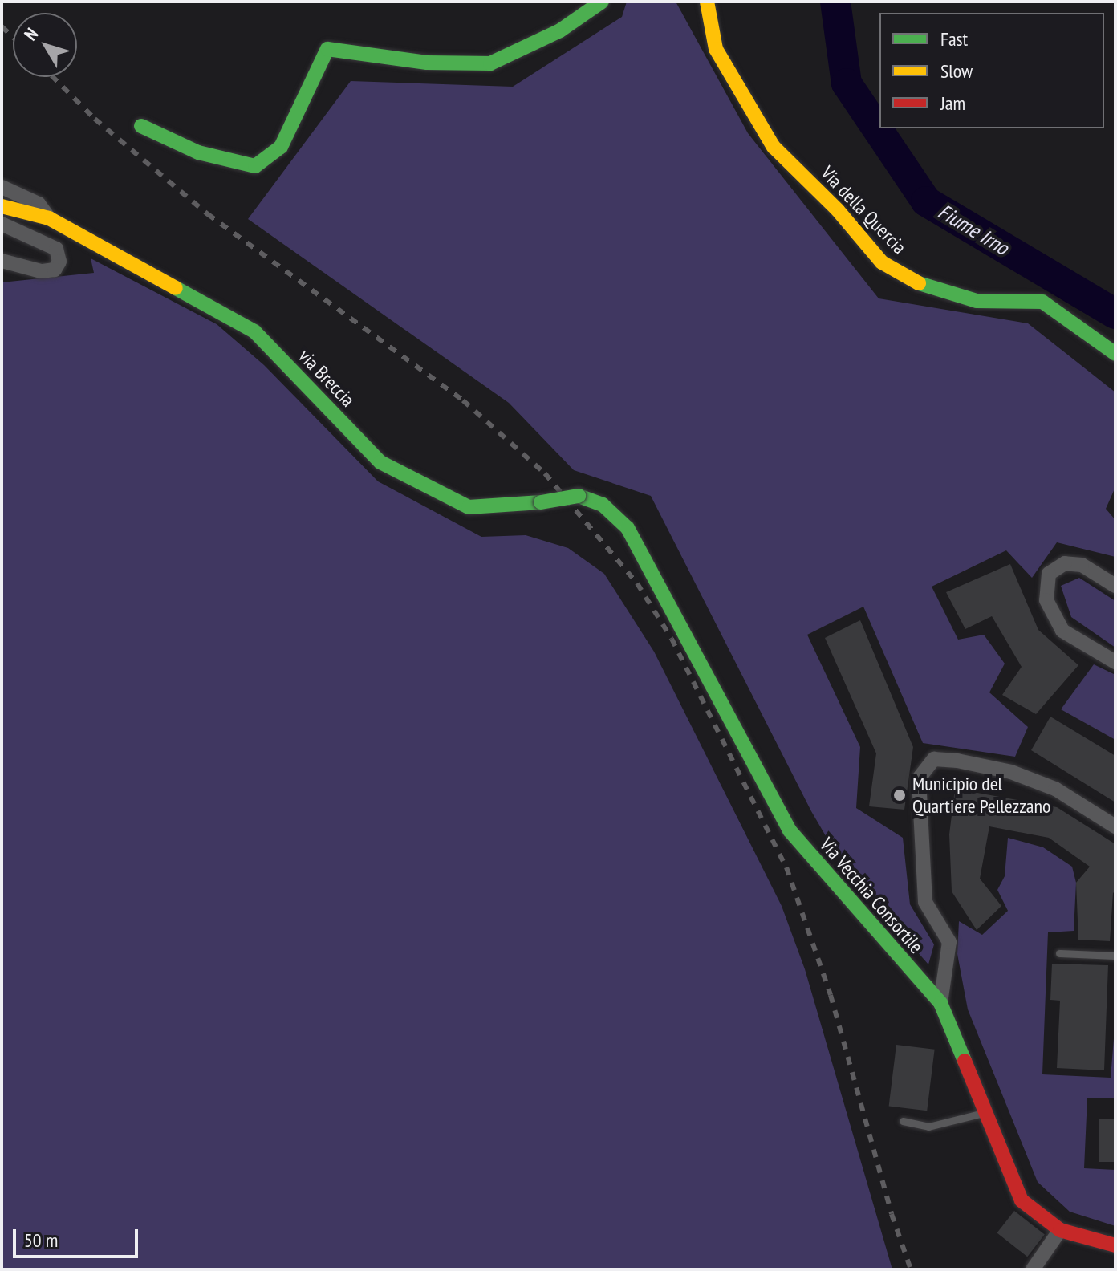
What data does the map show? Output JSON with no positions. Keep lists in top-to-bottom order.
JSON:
{
  "streets": {
    "street": ["Via della Quercia", "via Breccia", "Via Vecchia Consortile"]
  },
  "crossings": [
    ["via Breccia", "Via Vecchia Consortile"]
  ],
  "water": ["Fiume Irno"],
  "places": ["Municipio del Quartiere Pellezzano"],
  "legend": ["Fast", "Slow", "Jam"],
  "scale_bar": "50 m",
  "north": "top left"
}
